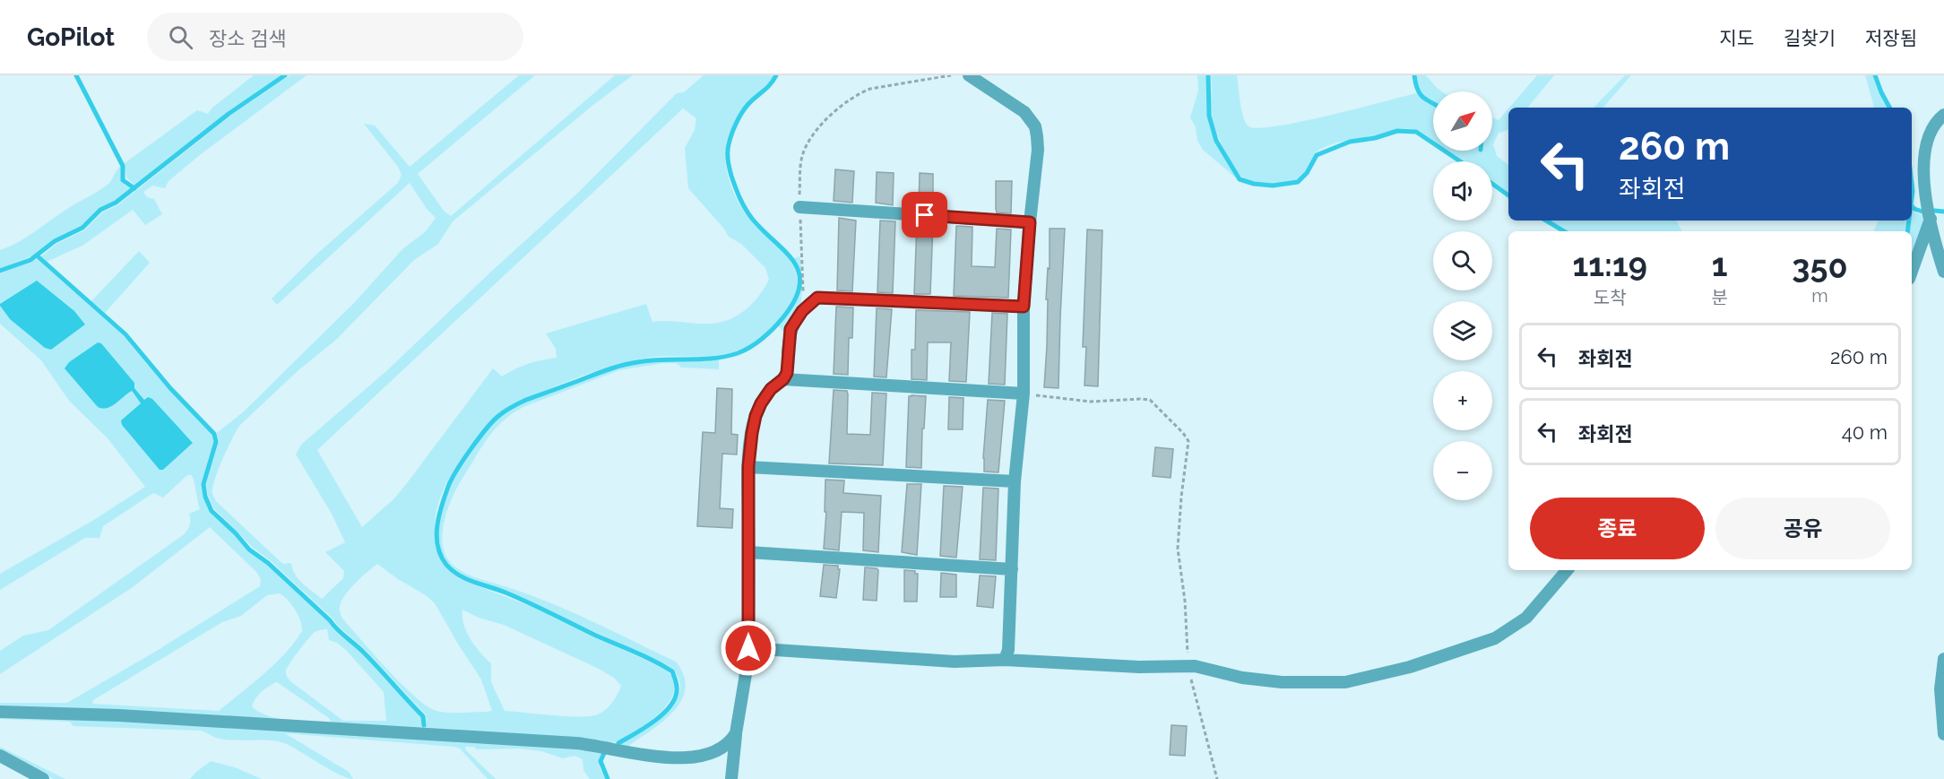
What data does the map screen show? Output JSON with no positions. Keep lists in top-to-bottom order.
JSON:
{
  "north": "top right",
  "page": {
    "header": "GoPilot",
    "search": "장소 검색",
    "nav": ["지도", "길찾기", "저장됨"],
    "map_buttons": ["+", "−"],
    "turn": ["260 m", "좌회전"],
    "eta": [
      "11:19",
      "도착",
      "1",
      "분",
      "350",
      "m"
    ],
    "list": [
      {
        "name": "좌회전",
        "value": "260 m"
      },
      {
        "name": "좌회전",
        "value": "40 m"
      }
    ],
    "buttons": ["종료", "공유"]
  }
}
